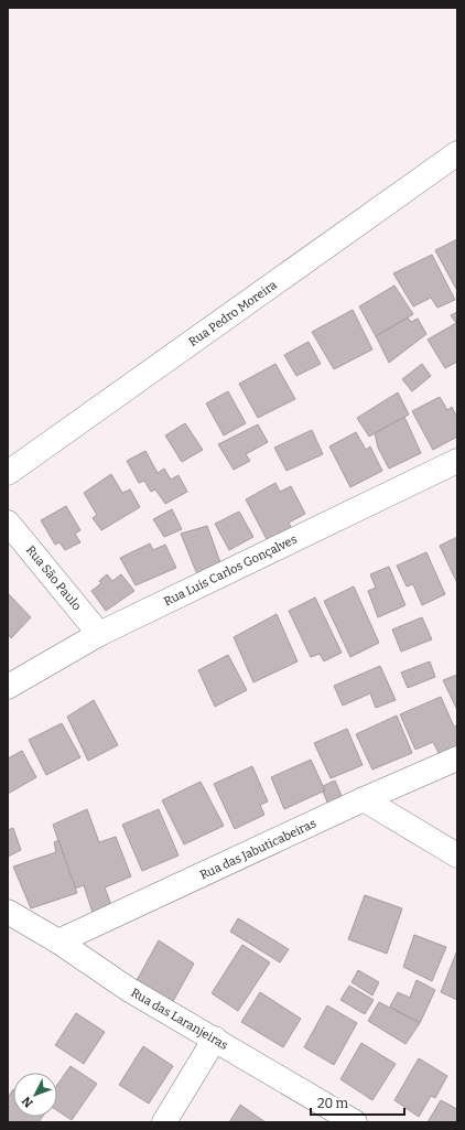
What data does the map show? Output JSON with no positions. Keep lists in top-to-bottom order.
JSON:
{
  "streets": {
    "street": [
      "Rua Pedro Moreira",
      "Rua Luis Carlos Gonçalves",
      "Rua São Paulo",
      "Rua das Jabuticabeiras",
      "Rua das Laranjeiras"
    ]
  },
  "crossings": [
    ["Rua Luis Carlos Gonçalves", "Rua São Paulo"],
    ["Rua das Jabuticabeiras", "Rua das Laranjeiras"]
  ],
  "scale_bar": "20 m",
  "north": "bottom left"
}
